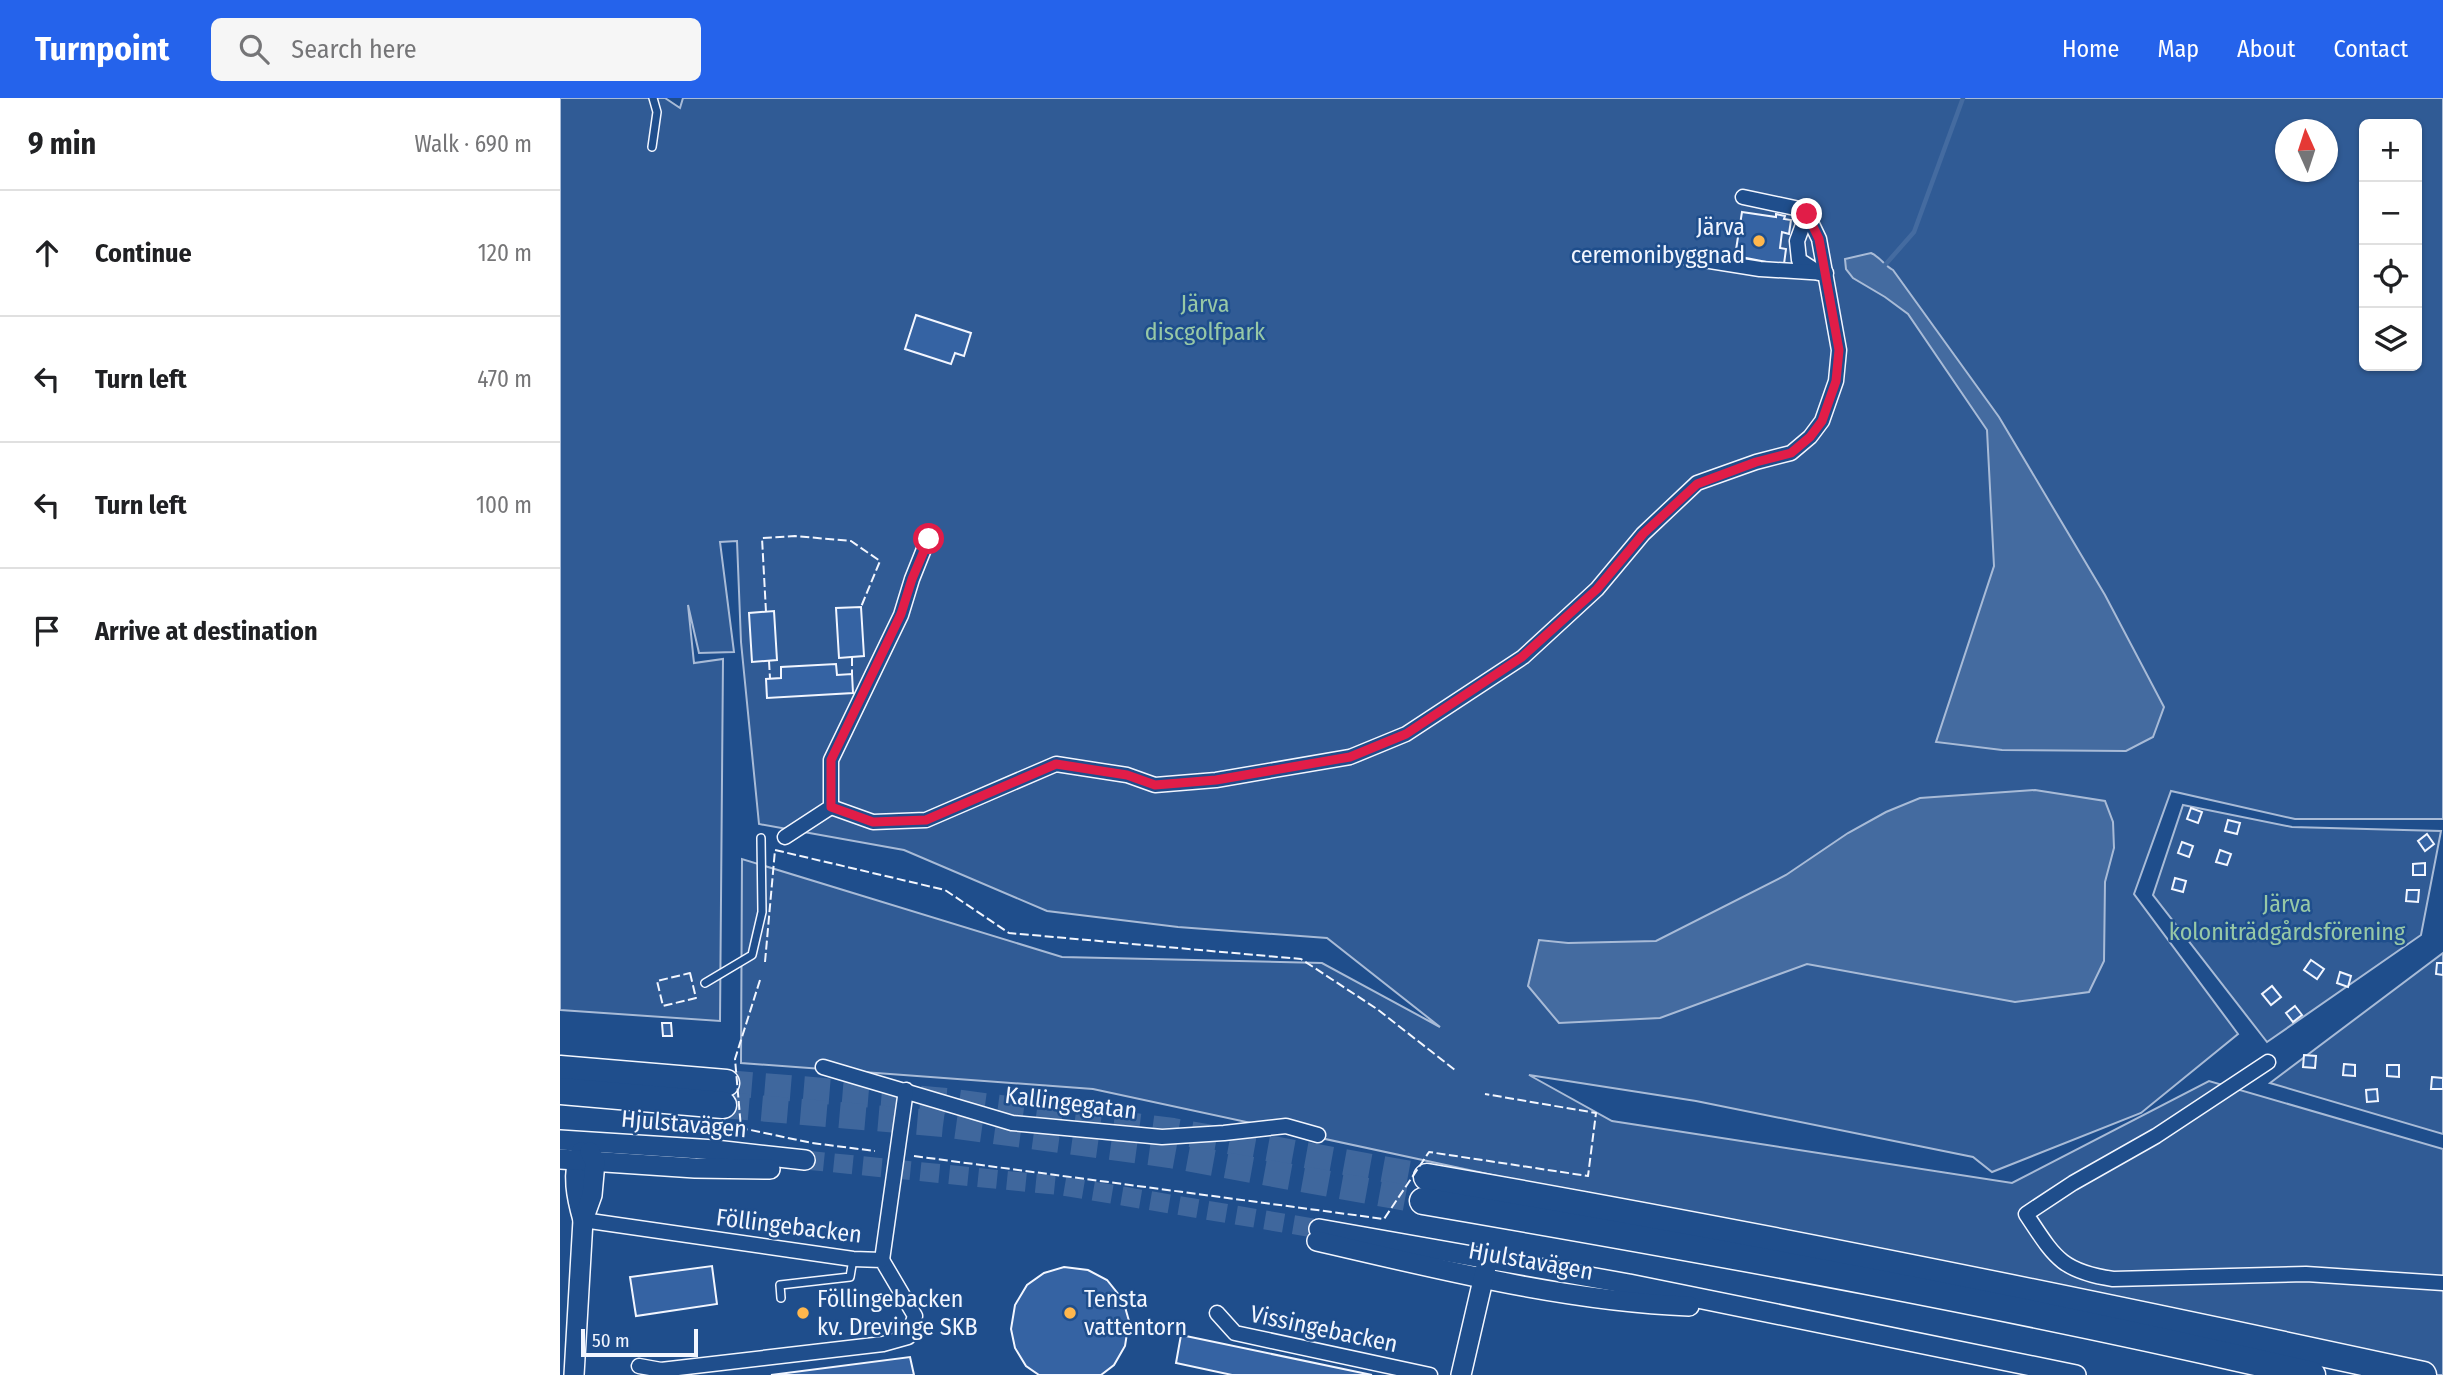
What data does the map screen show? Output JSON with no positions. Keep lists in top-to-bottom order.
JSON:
{
  "streets": {
    "main road": ["Hjulstavägen"],
    "street": ["Kallingegatan", "Föllingebacken", "Vissingebacken"]
  },
  "parks": ["Järva discgolfpark", "Järva koloniträdgårdsförening"],
  "places": ["Järva ceremonibyggnad", "Föllingebacken kv. Drevinge SKB", "Tensta vattentorn"],
  "scale_bar": "50 m",
  "north": "top",
  "page": {
    "header": "Turnpoint",
    "search": "Search here",
    "nav": [
      "Home",
      "Map",
      "About",
      "Contact"
    ],
    "heading": ["9 min", "Walk · 690 m"],
    "map_buttons": ["+", "−"],
    "list": [
      ["Continue", "120 m"],
      ["Turn left", "470 m"],
      ["Turn left", "100 m"],
      "Arrive at destination"
    ],
    "scale": "50 m"
  }
}
